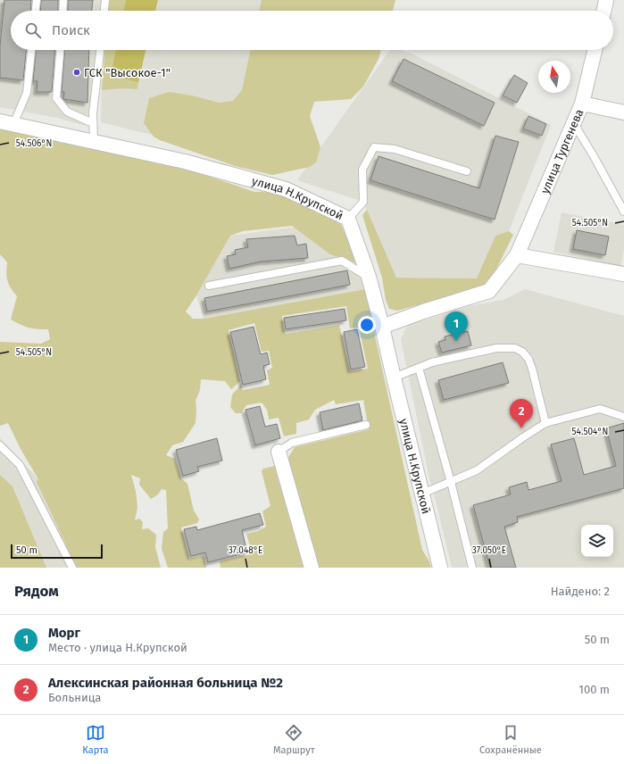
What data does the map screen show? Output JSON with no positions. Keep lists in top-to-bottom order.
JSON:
{
  "streets": {
    "street": ["улица Тургенева", "улица Н.Крупской"]
  },
  "crossings": [
    ["улица Тургенева", "улица Н.Крупской"]
  ],
  "places": ["ГСК \"Высокое-1\""],
  "scale_bar": "50 m",
  "north": "top",
  "page": {
    "search": "Поиск",
    "pins": ["1", "2"],
    "scale": "50 m",
    "heading": ["Рядом", "Найдено: 2"],
    "list": [
      {
        "mark": "1",
        "name": "Морг",
        "note": "Место · улица Н.Крупской",
        "value": "50 m"
      },
      {
        "mark": "2",
        "name": "Алексинская районная больница №2",
        "note": "Больница",
        "value": "100 m"
      }
    ],
    "nav": ["Карта", "Маршрут", "Сохранённые"]
  },
  "coordinates": [
    "54.506°N",
    "54.505°N",
    "54.504°N",
    "37.048°E",
    "37.050°E"
  ]
}
